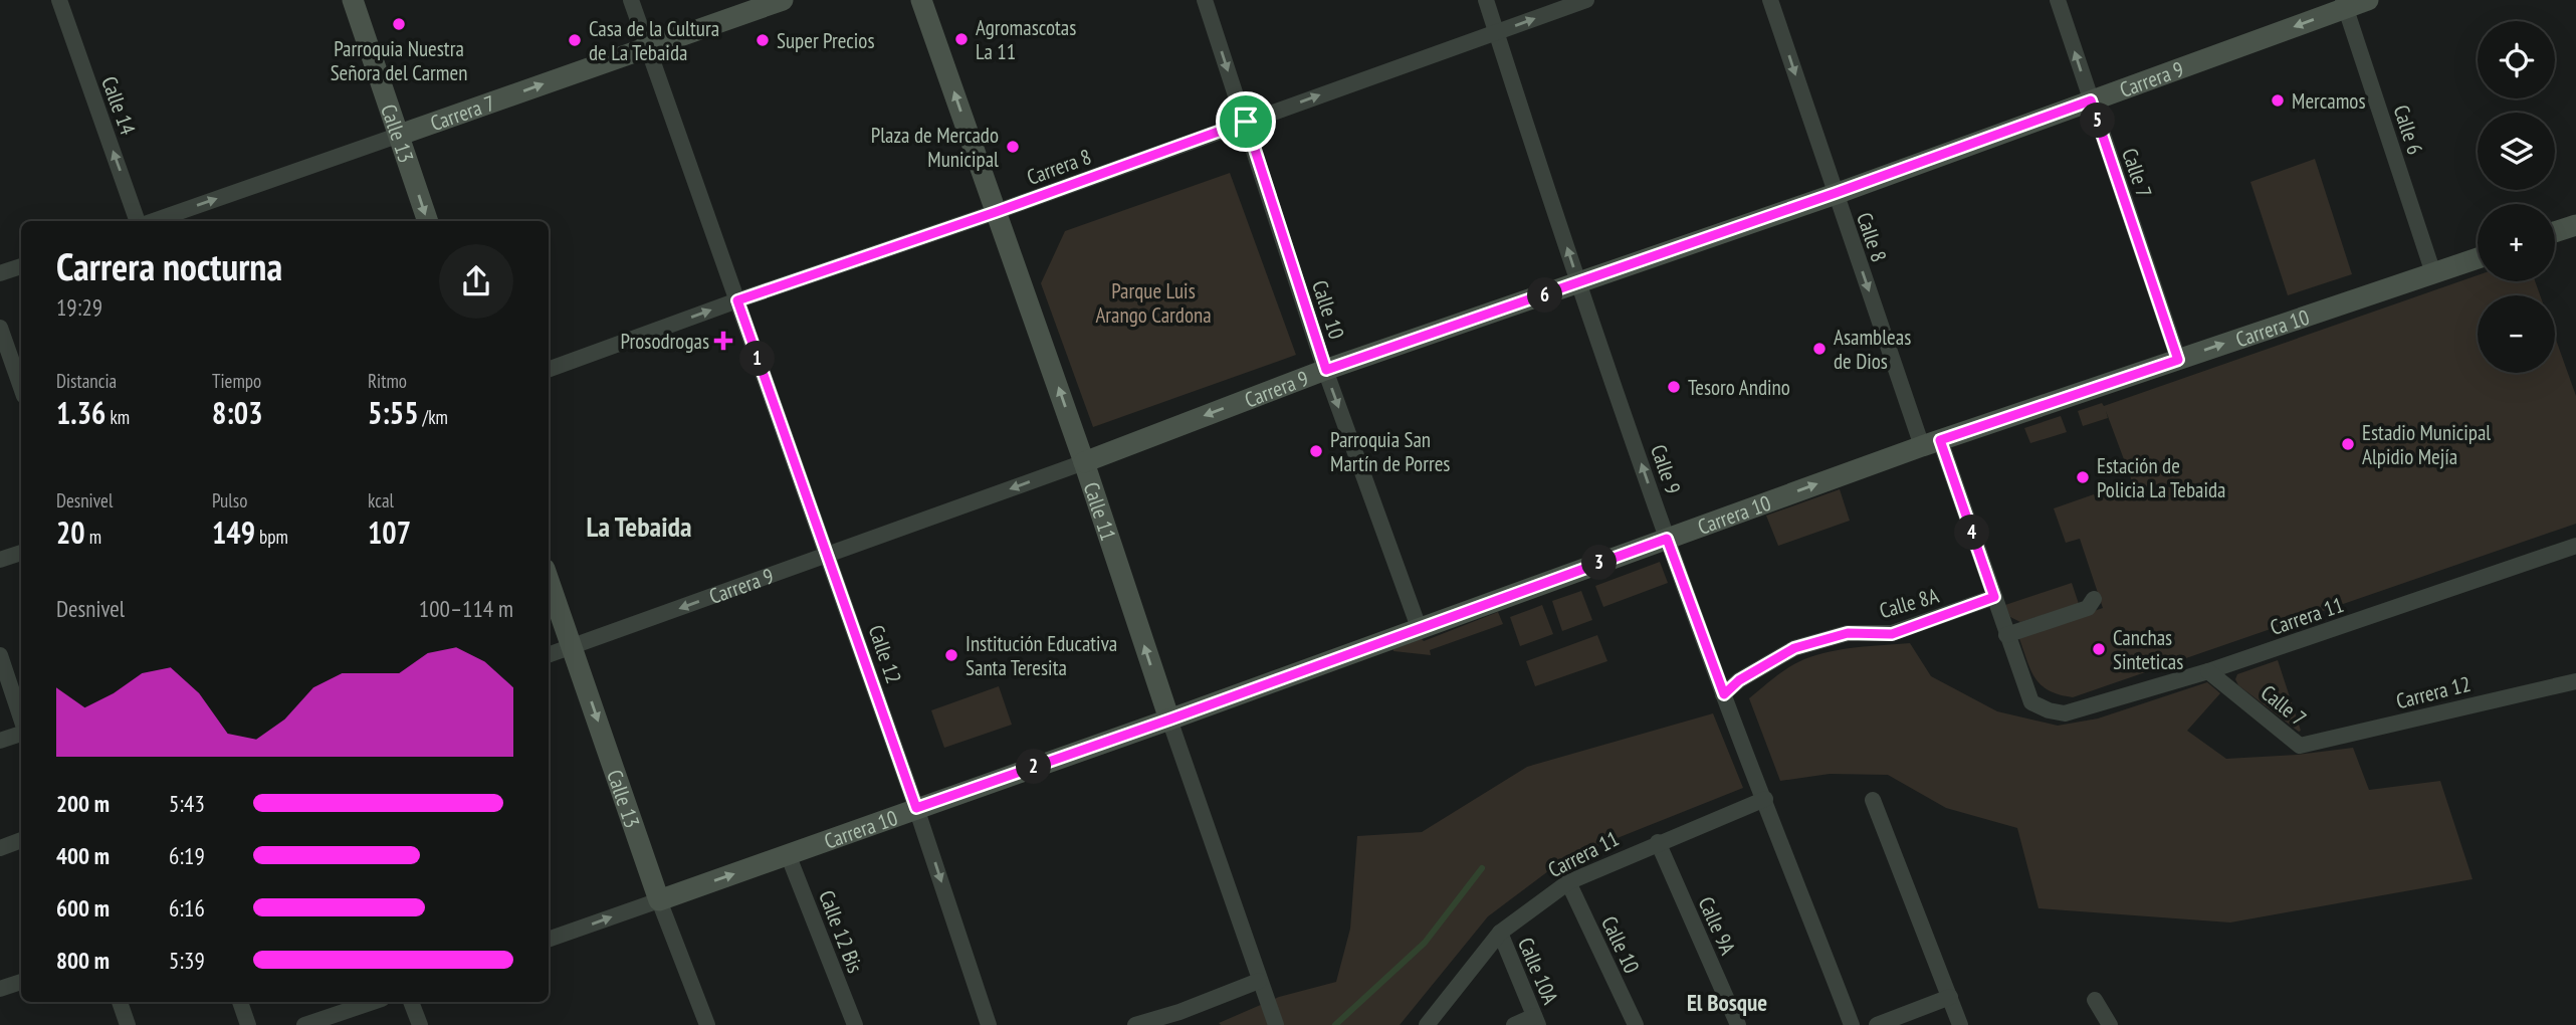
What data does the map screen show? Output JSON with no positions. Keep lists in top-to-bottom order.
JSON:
{
  "streets": {
    "main road": [
      "Carrera 9",
      "Carrera 7",
      "Calle 13",
      "Carrera 10",
      "Calle 11"
    ],
    "street": [
      "Calle 14",
      "Calle 6",
      "Carrera 8",
      "Calle 7",
      "Calle 8",
      "Calle 10",
      "Calle 9",
      "Calle 8A",
      "Carrera 11",
      "Calle 12",
      "Carrera 12",
      "Calle 9A",
      "Calle 12 Bis",
      "Calle 10A"
    ]
  },
  "crossings": [
    ["Carrera 9", "Calle 6"],
    ["Carrera 9", "Calle 13"],
    ["Carrera 9", "Calle 7"],
    ["Carrera 9", "Calle 8"],
    ["Carrera 9", "Calle 10"],
    ["Carrera 9", "Calle 9"],
    ["Carrera 9", "Calle 11"],
    ["Carrera 9", "Calle 12"],
    ["Carrera 7", "Calle 13"],
    ["Carrera 7", "Calle 12"],
    ["Calle 6", "Carrera 10"],
    ["Calle 13", "Carrera 10"],
    ["Carrera 8", "Calle 10"],
    ["Carrera 8", "Calle 9"],
    ["Carrera 8", "Calle 11"],
    ["Carrera 8", "Calle 12"],
    ["Calle 7", "Carrera 10"],
    ["Calle 7", "Carrera 11"],
    ["Calle 7", "Carrera 12"],
    ["Calle 8", "Carrera 10"],
    ["Calle 8", "Calle 8A"],
    ["Calle 8", "Carrera 11"],
    ["Calle 10", "Carrera 10"],
    ["Calle 10", "Carrera 11"],
    ["Carrera 10", "Calle 9"],
    ["Carrera 10", "Calle 11"],
    ["Carrera 10", "Calle 12"],
    ["Carrera 10", "Calle 12 Bis"],
    ["Calle 9", "Calle 8A"],
    ["Calle 9", "Carrera 11"],
    ["Carrera 11", "Calle 9A"],
    ["Carrera 11", "Calle 10A"]
  ],
  "one_way": [
    "Carrera 9",
    "Calle 14",
    "Carrera 7",
    "Calle 13",
    "Carrera 8",
    "Calle 8",
    "Calle 10",
    "Carrera 10",
    "Calle 9",
    "Calle 11"
  ],
  "districts": ["La Tebaida", "El Bosque"],
  "parks": ["Parque Luis Arango Cardona"],
  "places": {
    "other": [
      "Parroquia Nuestra Señora del Carmen",
      "Agromascotas La 11",
      "Casa de la Cultura de La Tebaida",
      "Super Precios",
      "Mercamos",
      "Plaza de Mercado Municipal",
      "Asambleas de Dios",
      "Tesoro Andino",
      "Estadio Municipal Alpidio Mejía",
      "Parroquia San Martín de Porres",
      "Estación de Policia La Tebaida",
      "Canchas Sinteticas",
      "Institución Educativa Santa Teresita"
    ],
    "health": ["Prosodrogas"]
  },
  "page": {
    "map_buttons": ["+", "−"],
    "pins": [
      "5",
      "6",
      "1",
      "4",
      "3",
      "2"
    ],
    "heading": ["Carrera nocturna", "19:29"],
    "stats": [
      ["Distancia", "1.36 km"],
      ["Tiempo", "8:03"],
      ["Ritmo", "5:55 /km"],
      ["Desnivel", "20 m"],
      ["Pulso", "149 bpm"],
      ["kcal", "107"]
    ],
    "chart": ["Desnivel", "100–114 m"],
    "list": [
      {
        "name": "200 m",
        "note": "5:43"
      },
      {
        "name": "400 m",
        "note": "6:19"
      },
      {
        "name": "600 m",
        "note": "6:16"
      },
      {
        "name": "800 m",
        "note": "5:39"
      }
    ]
  }
}
